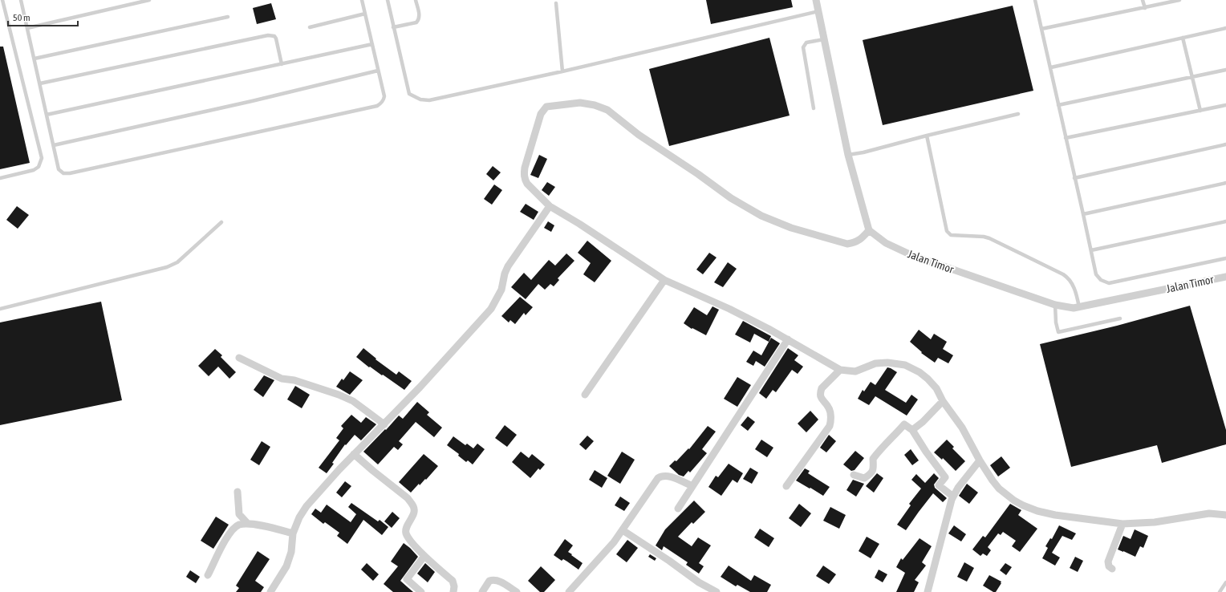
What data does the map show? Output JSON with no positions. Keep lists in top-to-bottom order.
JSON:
{
  "streets": {
    "street": ["Jalan Timor"]
  },
  "scale_bar": "50 m"
}
